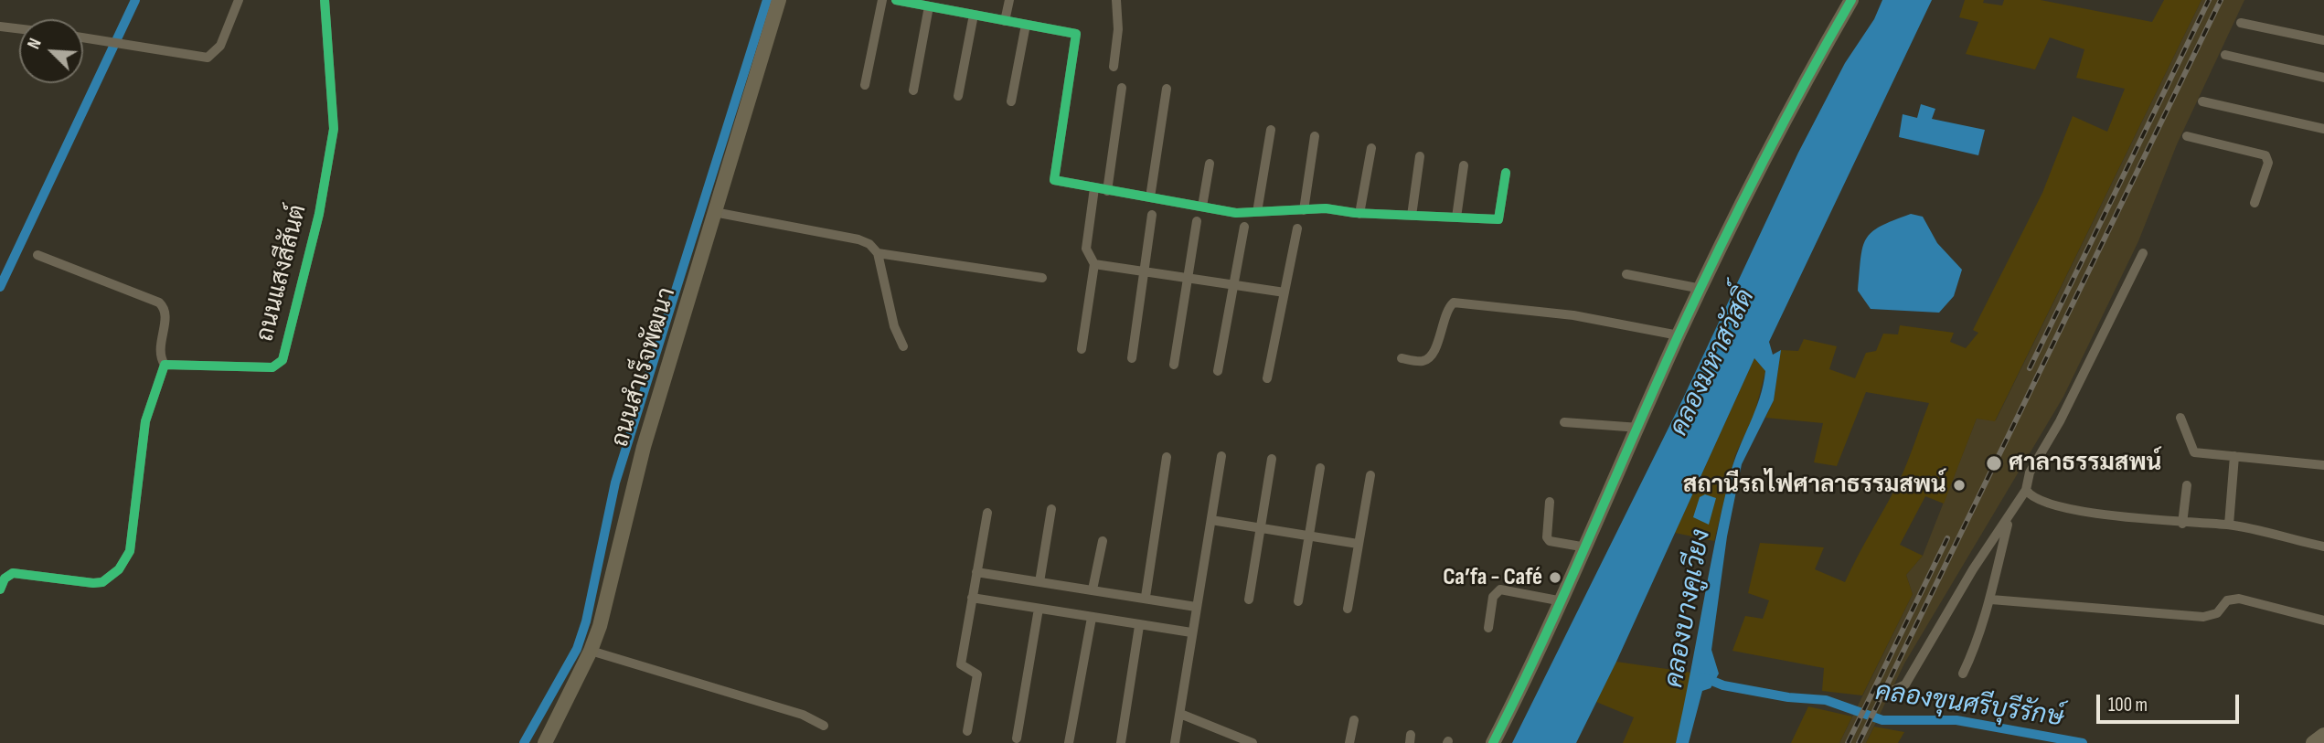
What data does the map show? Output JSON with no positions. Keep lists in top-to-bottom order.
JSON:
{
  "streets": {
    "street": ["ถนนแสงสีสันต์", "ถนนสำเร็จพัฒนา"]
  },
  "water": ["คลองมหาสวัสดิ์", "คลองบางคูเวียง", "คลองขุนศรีบุรีรักษ์"],
  "places": ["ศาลาธรรมสพน์", "สถานีรถไฟศาลาธรรมสพน์", "Ca’fa - Café"],
  "scale_bar": "100 m",
  "north": "top left"
}
